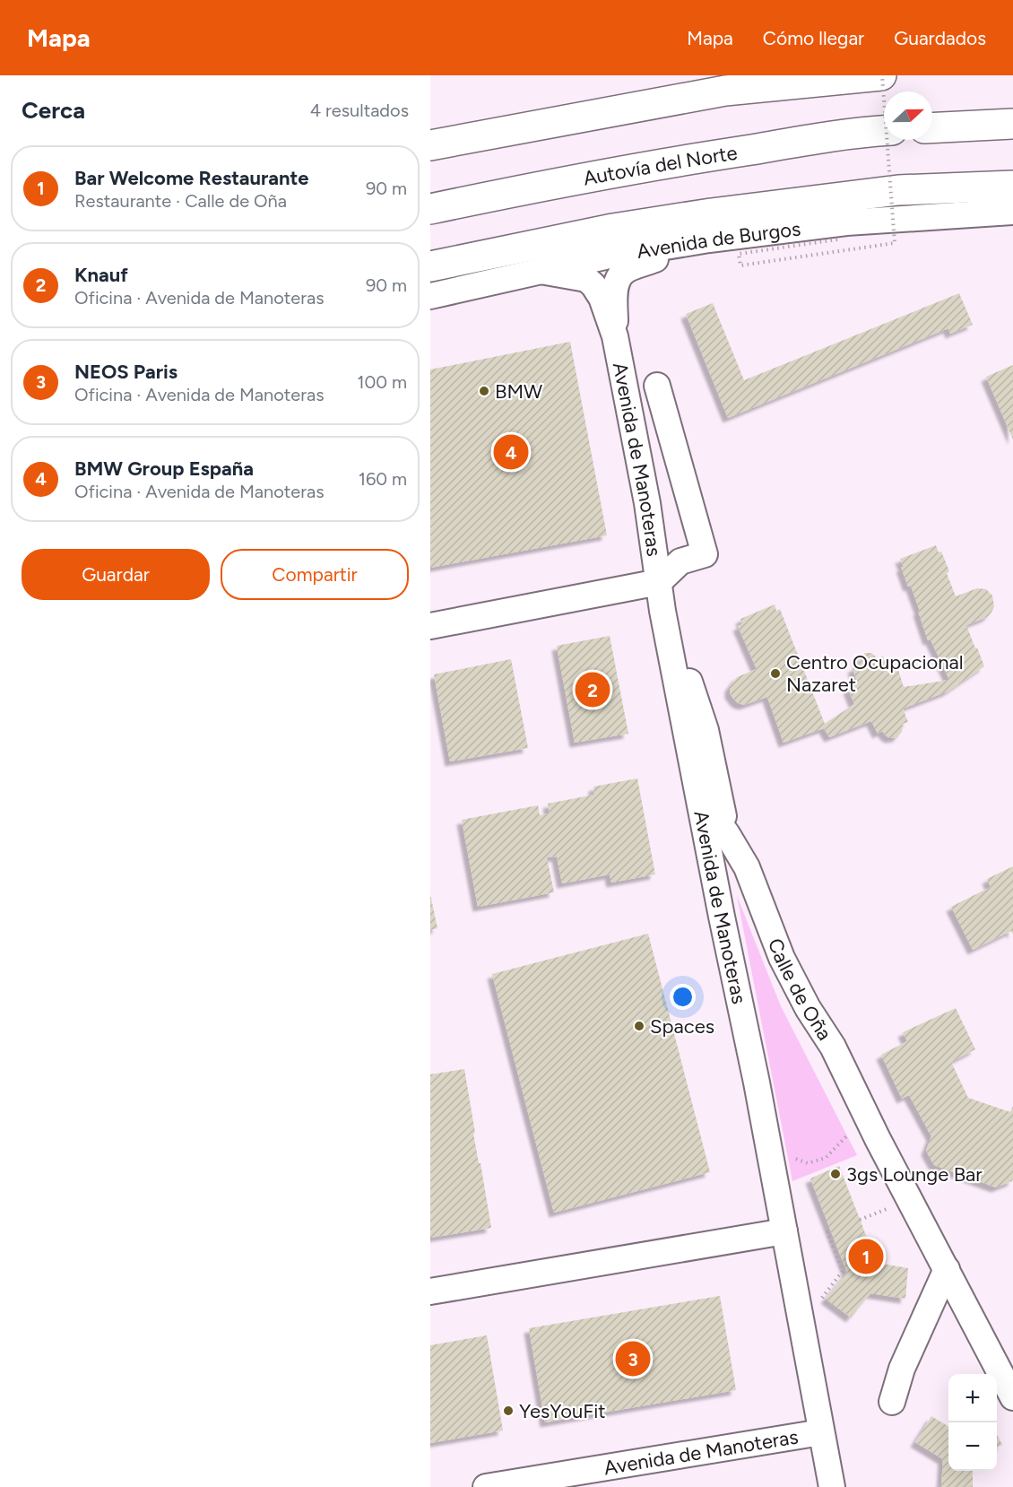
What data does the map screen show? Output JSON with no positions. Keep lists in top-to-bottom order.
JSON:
{
  "streets": {
    "highway": ["Autovía del Norte"],
    "street": ["Avenida de Burgos", "Avenida de Manoteras", "Calle de Oña"]
  },
  "crossings": [
    ["Avenida de Burgos", "Avenida de Manoteras"],
    ["Avenida de Manoteras", "Calle de Oña"]
  ],
  "places": [
    "BMW",
    "Centro Ocupacional Nazaret",
    "Spaces",
    "3gs Lounge Bar",
    "YesYouFit"
  ],
  "north": "right",
  "page": {
    "header": "Mapa",
    "nav": ["Mapa", "Cómo llegar", "Guardados"],
    "heading": ["Cerca", "4 resultados"],
    "list": [
      {
        "mark": "1",
        "name": "Bar Welcome Restaurante",
        "note": "Restaurante · Calle de Oña",
        "value": "90 m"
      },
      {
        "mark": "2",
        "name": "Knauf",
        "note": "Oficina · Avenida de Manoteras",
        "value": "90 m"
      },
      {
        "mark": "3",
        "name": "NEOS Paris",
        "note": "Oficina · Avenida de Manoteras",
        "value": "100 m"
      },
      {
        "mark": "4",
        "name": "BMW Group España",
        "note": "Oficina · Avenida de Manoteras",
        "value": "160 m"
      }
    ],
    "pins": [
      "4",
      "2",
      "1",
      "3"
    ],
    "buttons": ["Guardar", "Compartir"],
    "map_buttons": ["+", "−"]
  }
}
